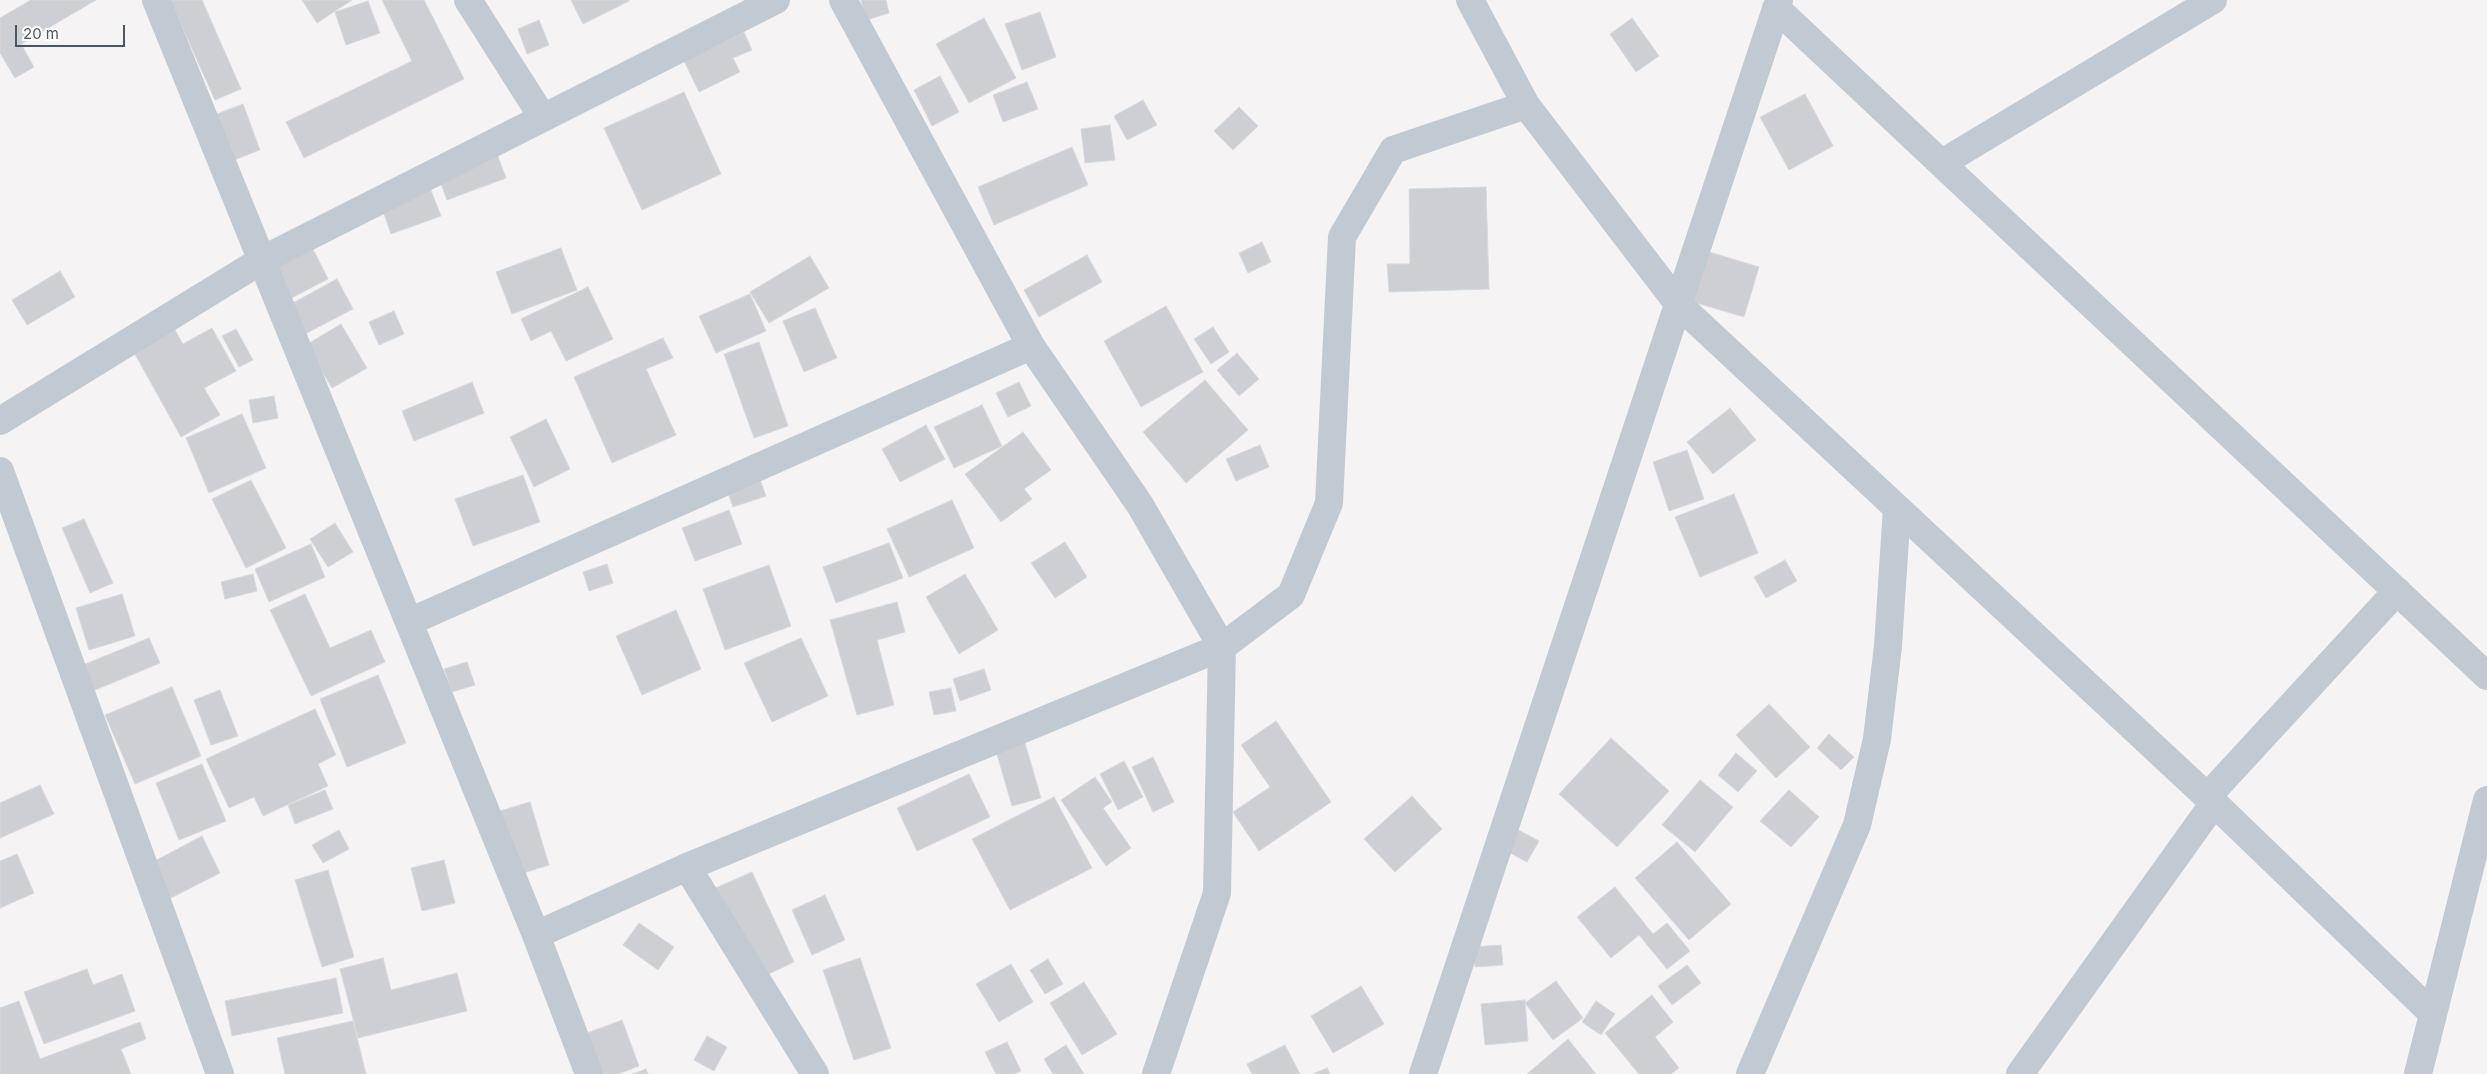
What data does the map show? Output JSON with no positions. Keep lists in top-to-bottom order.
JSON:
{
  "scale_bar": "20 m"
}
